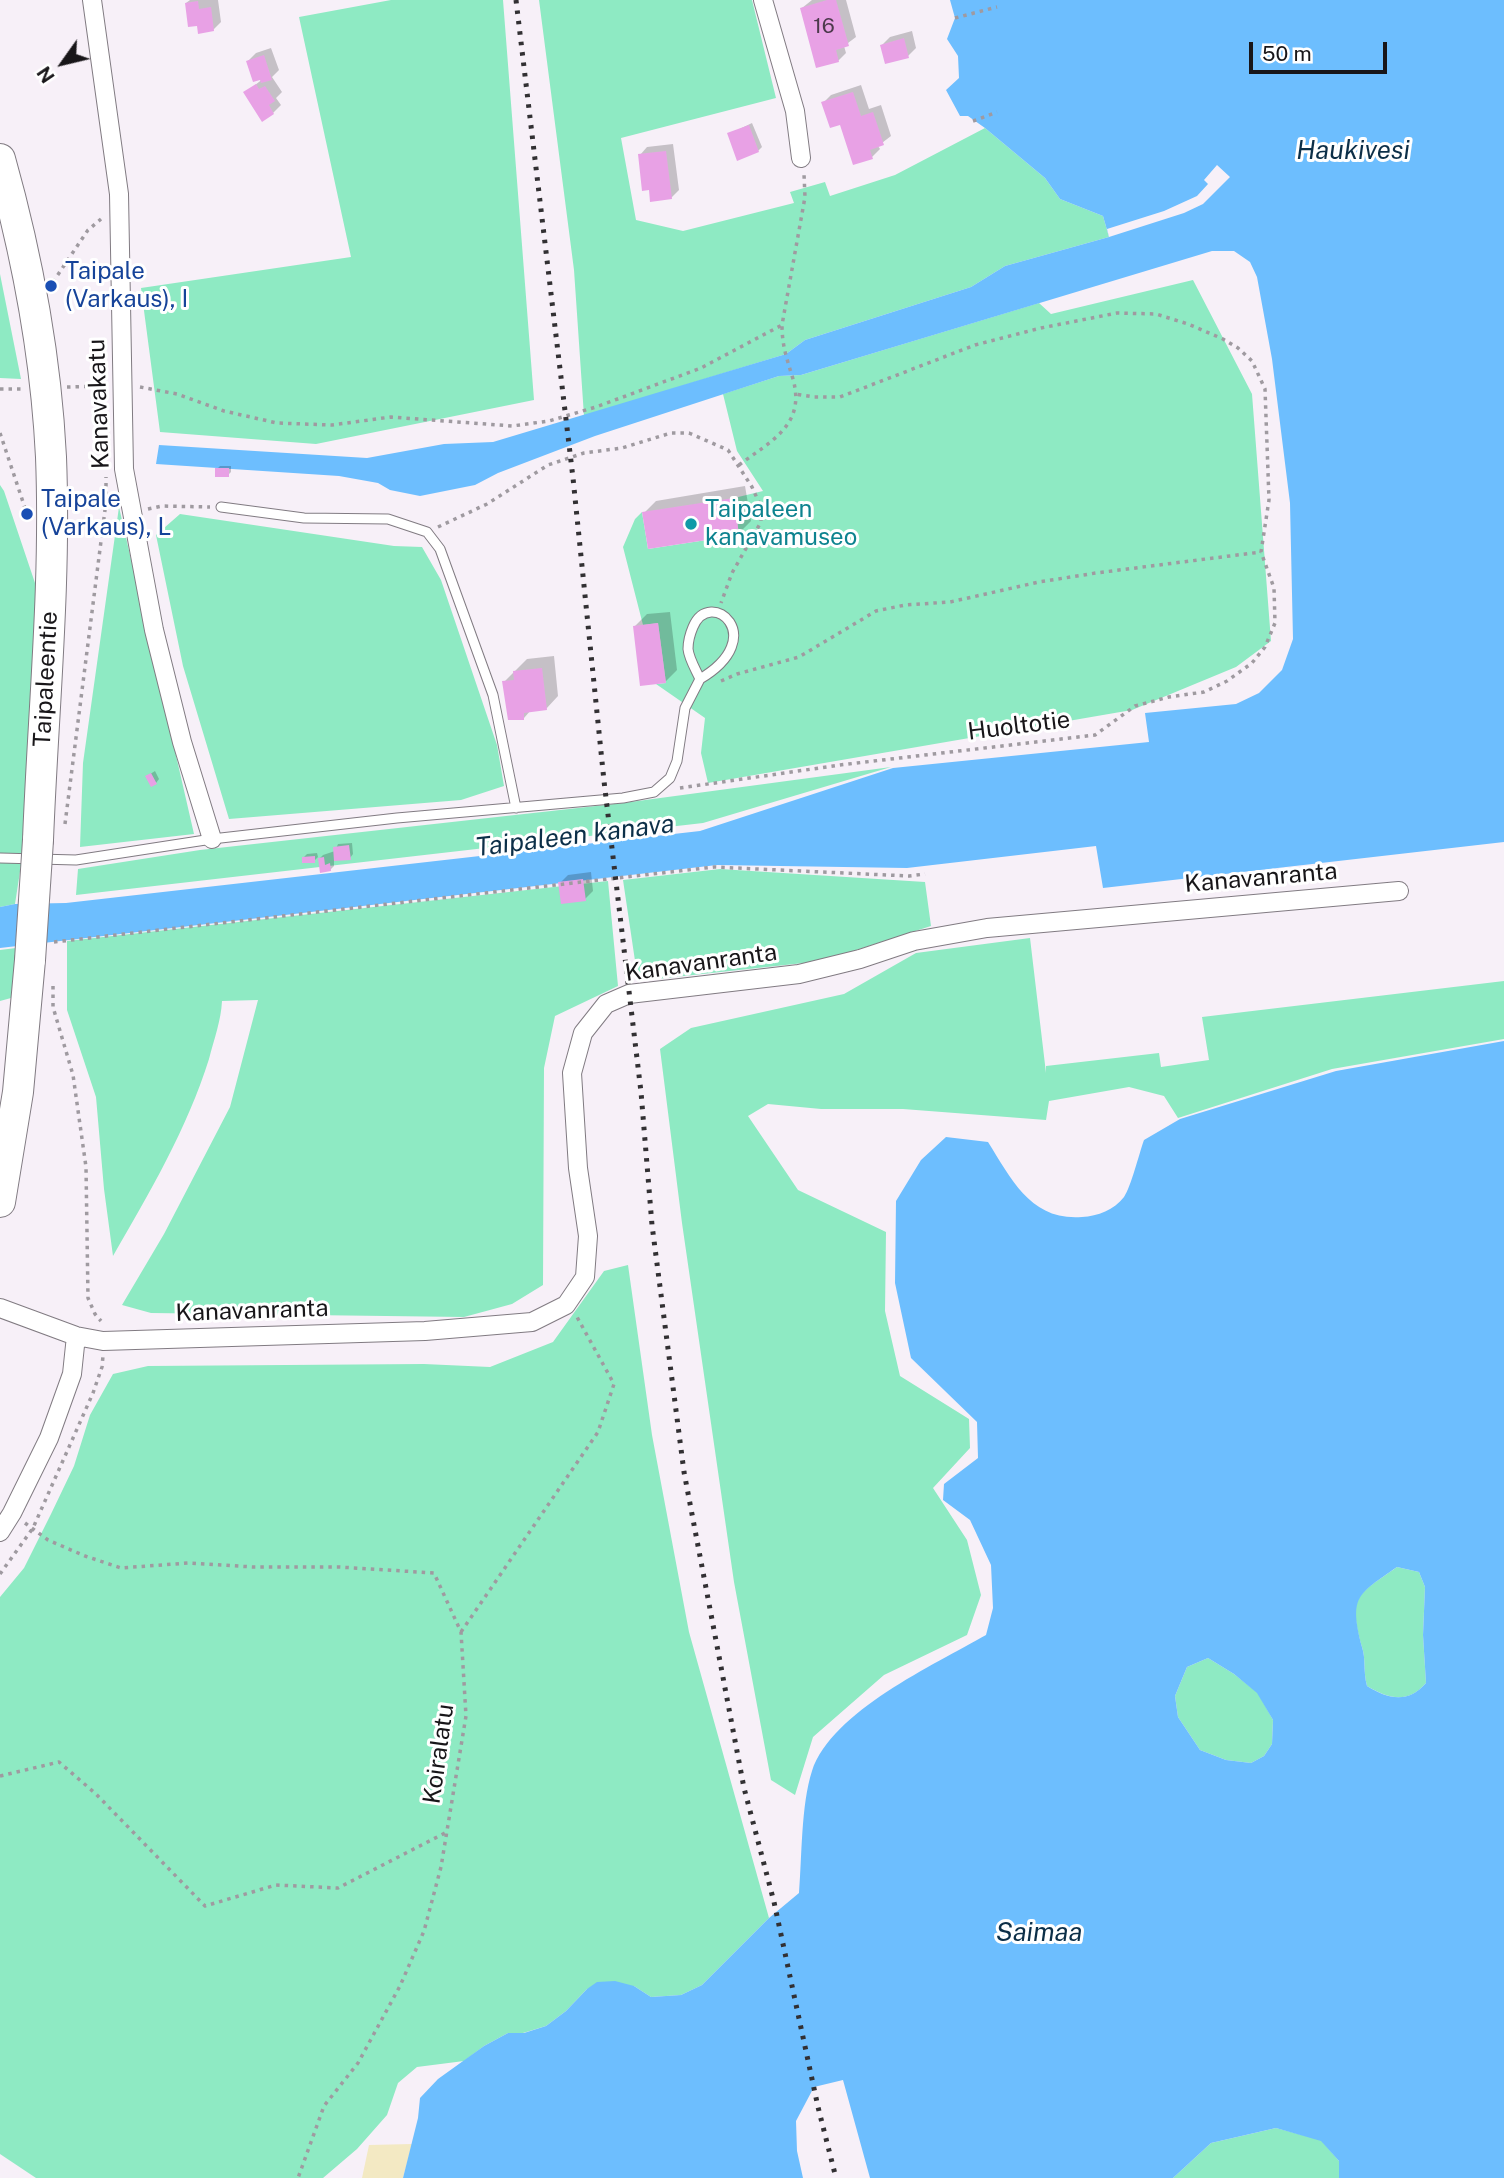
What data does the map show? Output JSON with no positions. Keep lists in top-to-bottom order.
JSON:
{
  "streets": {
    "highway": ["Taipaleentie"],
    "street": ["Kanavakatu", "Kanavanranta"],
    "path": ["Huoltotie", "Koiralatu"]
  },
  "water": ["Haukivesi", "Taipaleen kanava", "Saimaa"],
  "places": ["Taipale (Varkaus), I", "Taipale (Varkaus), L", "Taipaleen kanavamuseo"],
  "house_numbers": ["16"],
  "scale_bar": "50 m",
  "north": "bottom left"
}
